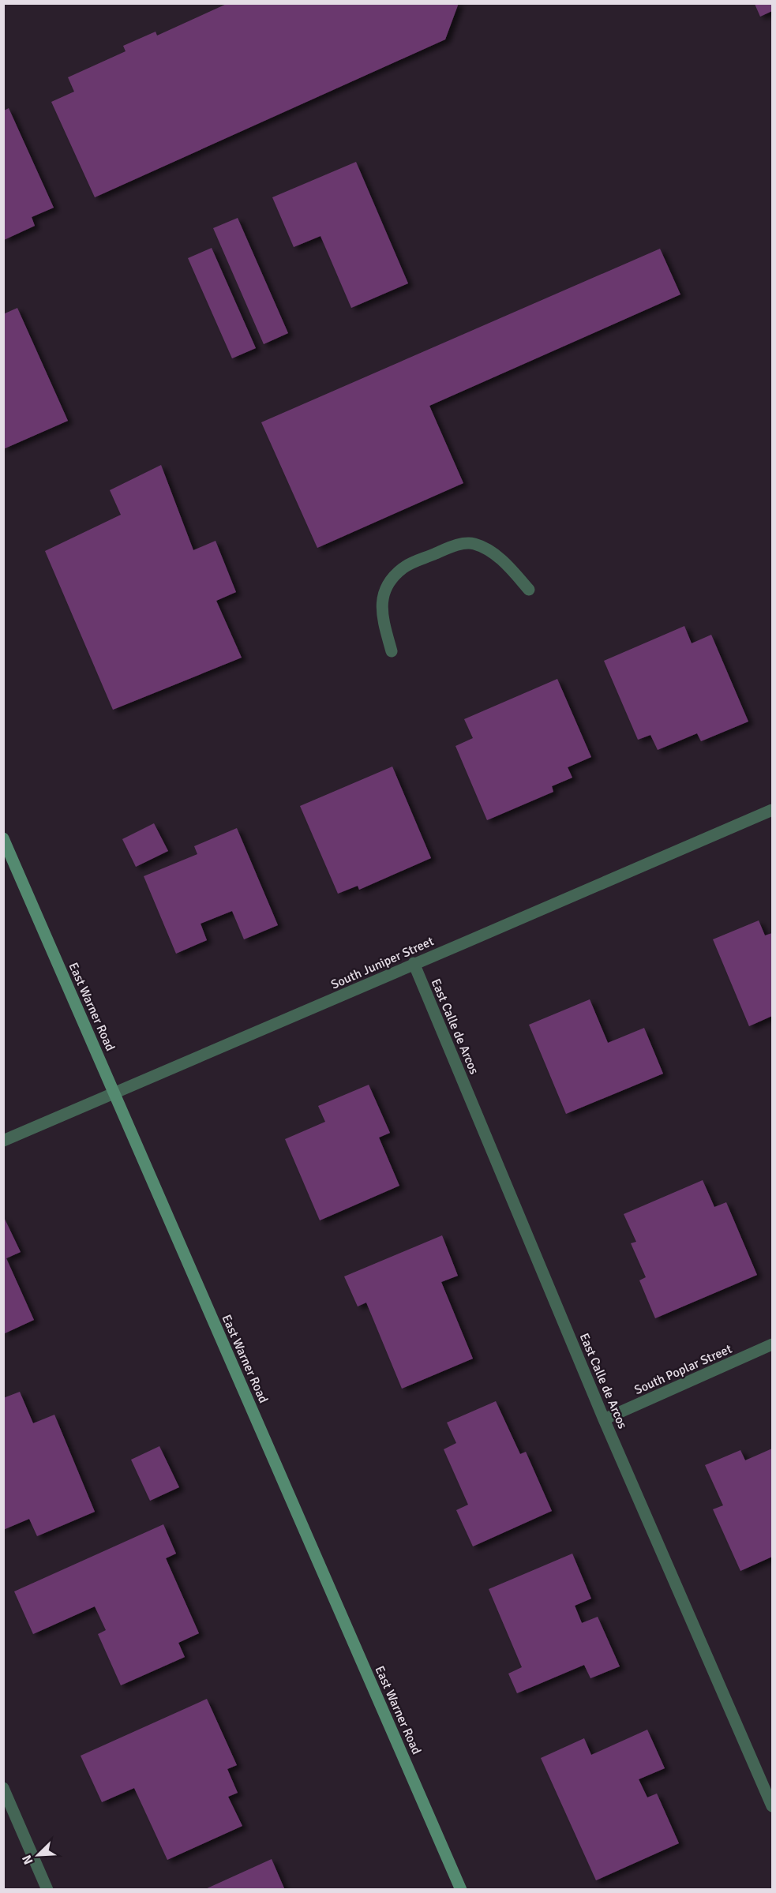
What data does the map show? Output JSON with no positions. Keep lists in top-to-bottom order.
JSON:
{
  "streets": {
    "main road": ["East Warner Road"],
    "street": ["South Juniper Street", "East Calle de Arcos", "South Poplar Street"]
  },
  "crossings": [
    ["South Juniper Street", "East Warner Road"],
    ["South Juniper Street", "East Calle de Arcos"],
    ["East Calle de Arcos", "South Poplar Street"]
  ],
  "north": "bottom left"
}
